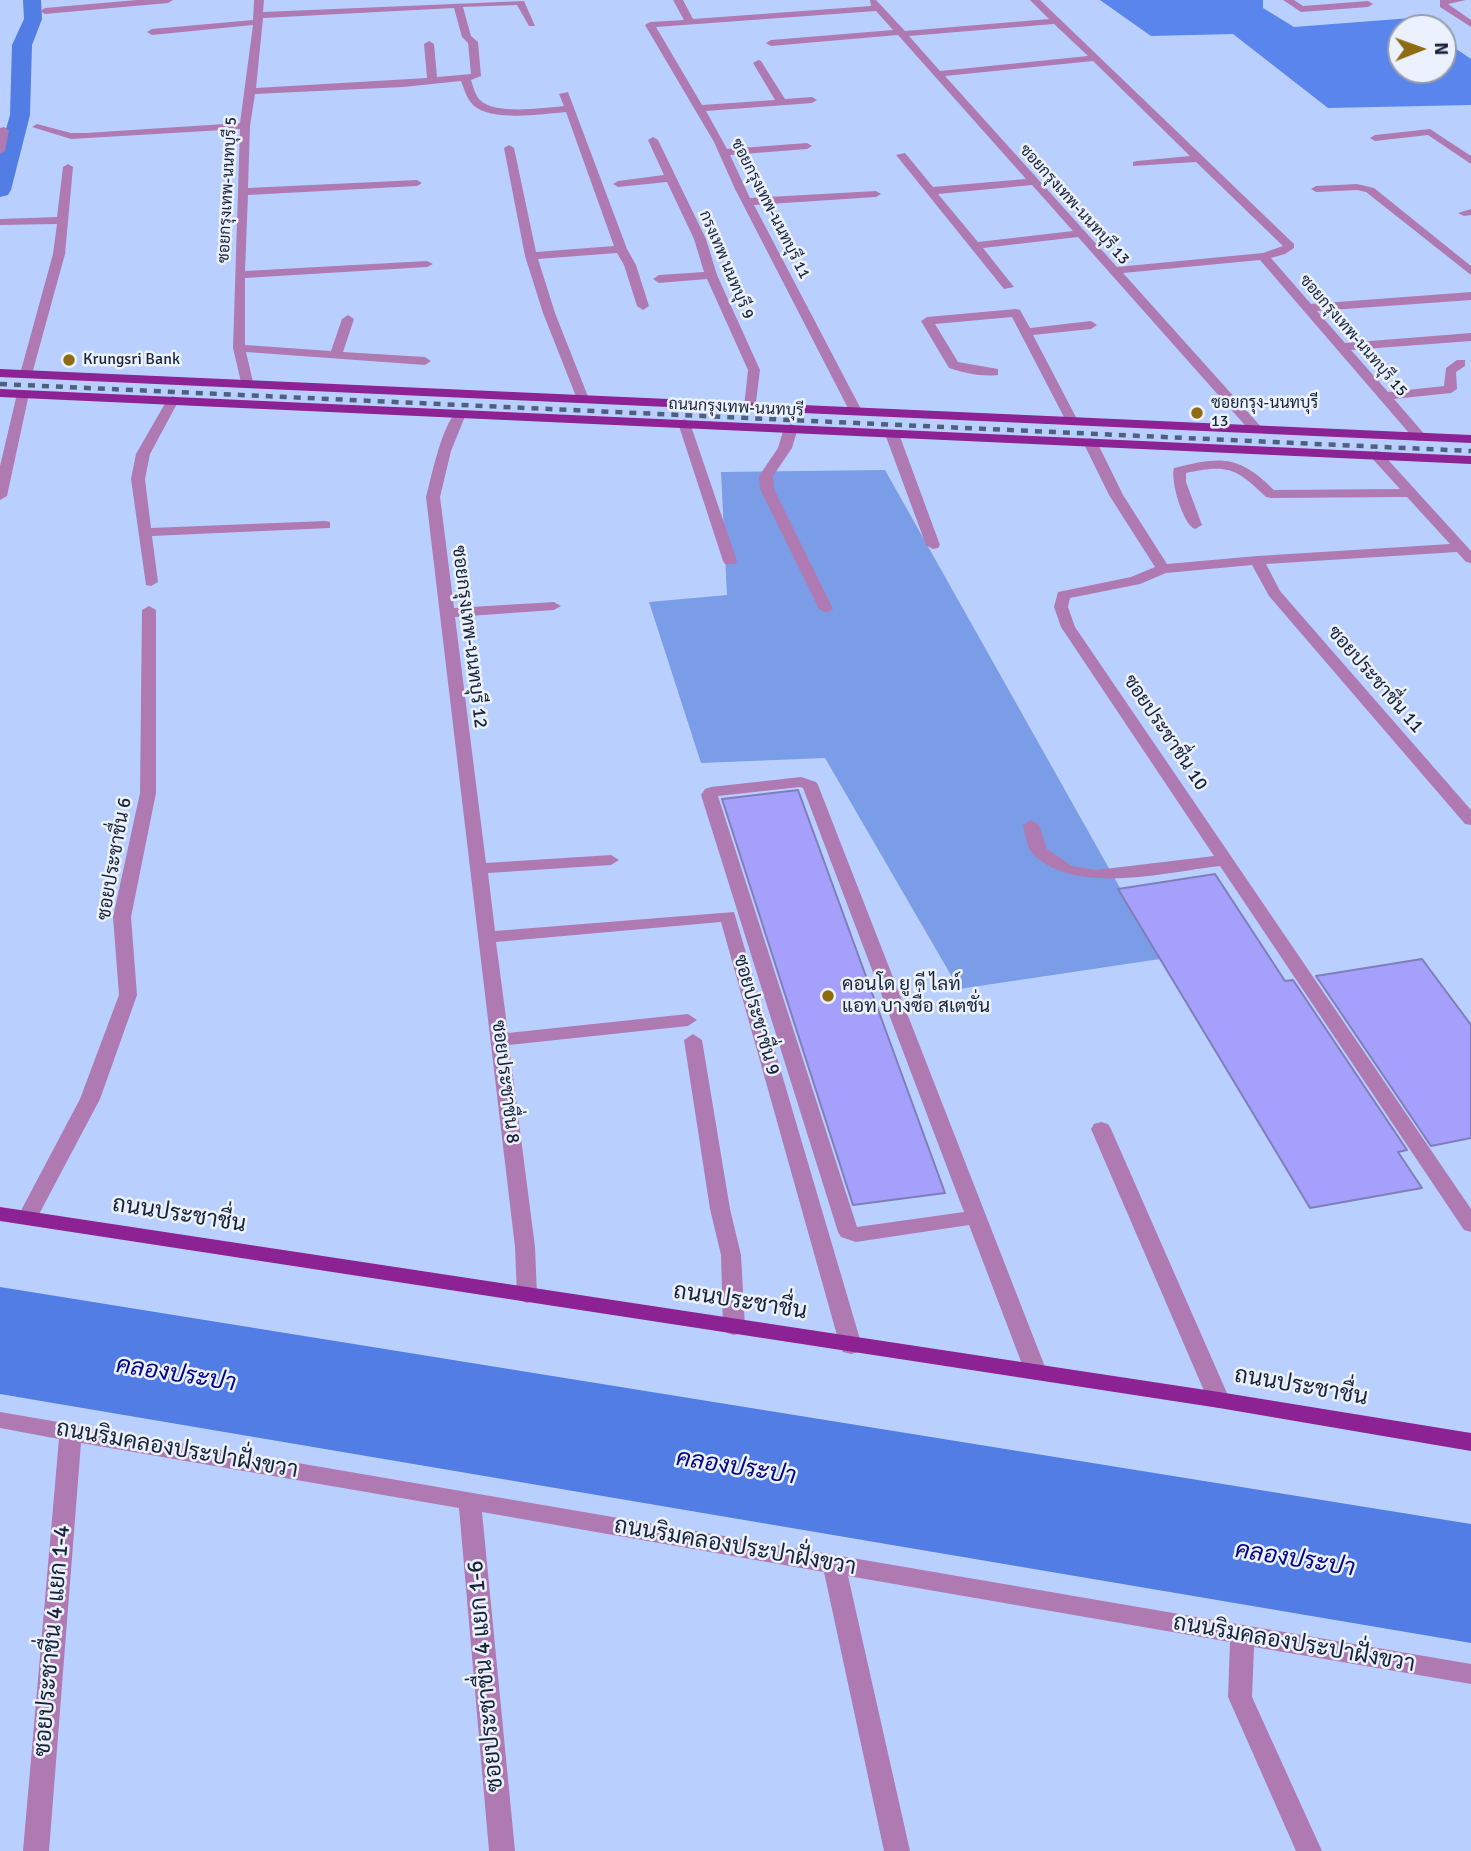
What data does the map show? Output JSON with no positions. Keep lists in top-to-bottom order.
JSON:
{
  "streets": {
    "main road": ["ถนนกรุงเทพ-นนทบุรี", "ถนนประชาชื่น"],
    "street": [
      "ซอยกรุงเทพ-นนทบุรี 5",
      "ซอยกรุงเทพ-นนทบุรี 13",
      "ซอยกรุงเทพ-นนทบุรี 11",
      "กรงเทพ นนทบุรี 9",
      "ซอยกรุงเทพ-นนทบุรี 15",
      "ซอยกรุงเทพ-นนทบุรี 12",
      "ซอยประชาชื่น 11",
      "ซอยประชาชื่น 10",
      "ซอยประชาชื่น 6",
      "ซอยประชาชื่น 9",
      "ซอยประชาชื่น 8",
      "ถนนริมคลองประปาฝั่งขวา",
      "ซอยประชาชื่น 4 แยก 1-4",
      "ซอยประชาชื่น 4 แยก 1-6"
    ]
  },
  "crossings": [
    ["ซอยกรุงเทพ-นนทบุรี 5", "ถนนกรุงเทพ-นนทบุรี"],
    ["ซอยกรุงเทพ-นนทบุรี 13", "ถนนกรุงเทพ-นนทบุรี"],
    ["ซอยกรุงเทพ-นนทบุรี 11", "ถนนกรุงเทพ-นนทบุรี"],
    ["กรงเทพ นนทบุรี 9", "ถนนกรุงเทพ-นนทบุรี"],
    ["ซอยกรุงเทพ-นนทบุรี 15", "ถนนกรุงเทพ-นนทบุรี"],
    ["ถนนกรุงเทพ-นนทบุรี", "ซอยกรุงเทพ-นนทบุรี 12"],
    ["ซอยกรุงเทพ-นนทบุรี 12", "ซอยประชาชื่น 8"],
    ["ซอยประชาชื่น 11", "ซอยประชาชื่น 10"],
    ["ซอยประชาชื่น 6", "ถนนประชาชื่น"],
    ["ซอยประชาชื่น 9", "ซอยประชาชื่น 8"],
    ["ซอยประชาชื่น 9", "ถนนประชาชื่น"],
    ["ซอยประชาชื่น 8", "ถนนประชาชื่น"],
    ["ถนนริมคลองประปาฝั่งขวา", "ซอยประชาชื่น 4 แยก 1-4"],
    ["ถนนริมคลองประปาฝั่งขวา", "ซอยประชาชื่น 4 แยก 1-6"]
  ],
  "water": ["คลองประปา"],
  "places": ["Krungsri Bank", "ซอยกรุง-นนทบุรี 13", "คอนโด ยู ดี ไลท์ แอท บางซื่อ สเตชั่น"],
  "north": "right"
}
